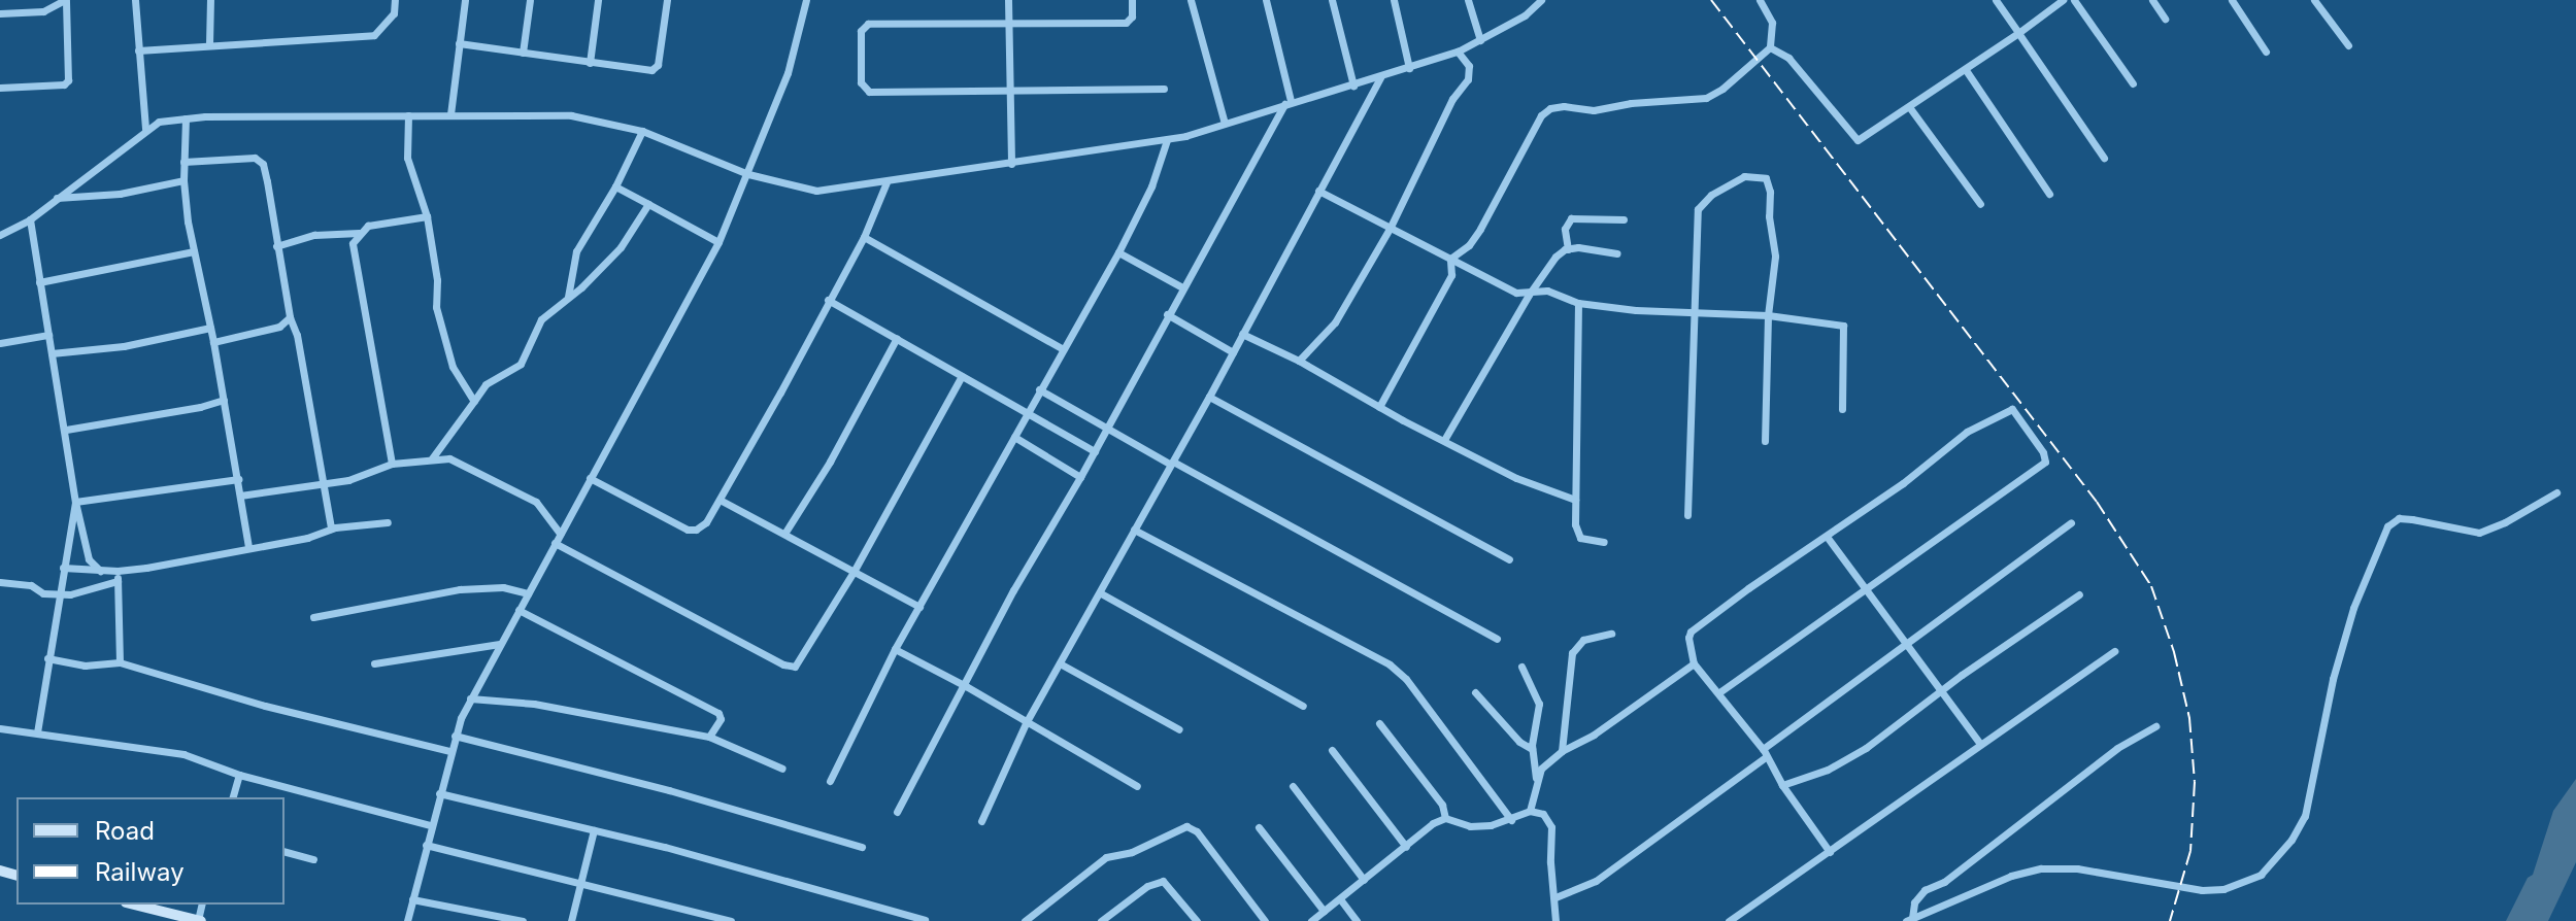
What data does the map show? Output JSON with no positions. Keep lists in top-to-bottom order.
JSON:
{
  "legend": ["Road", "Railway"]
}
